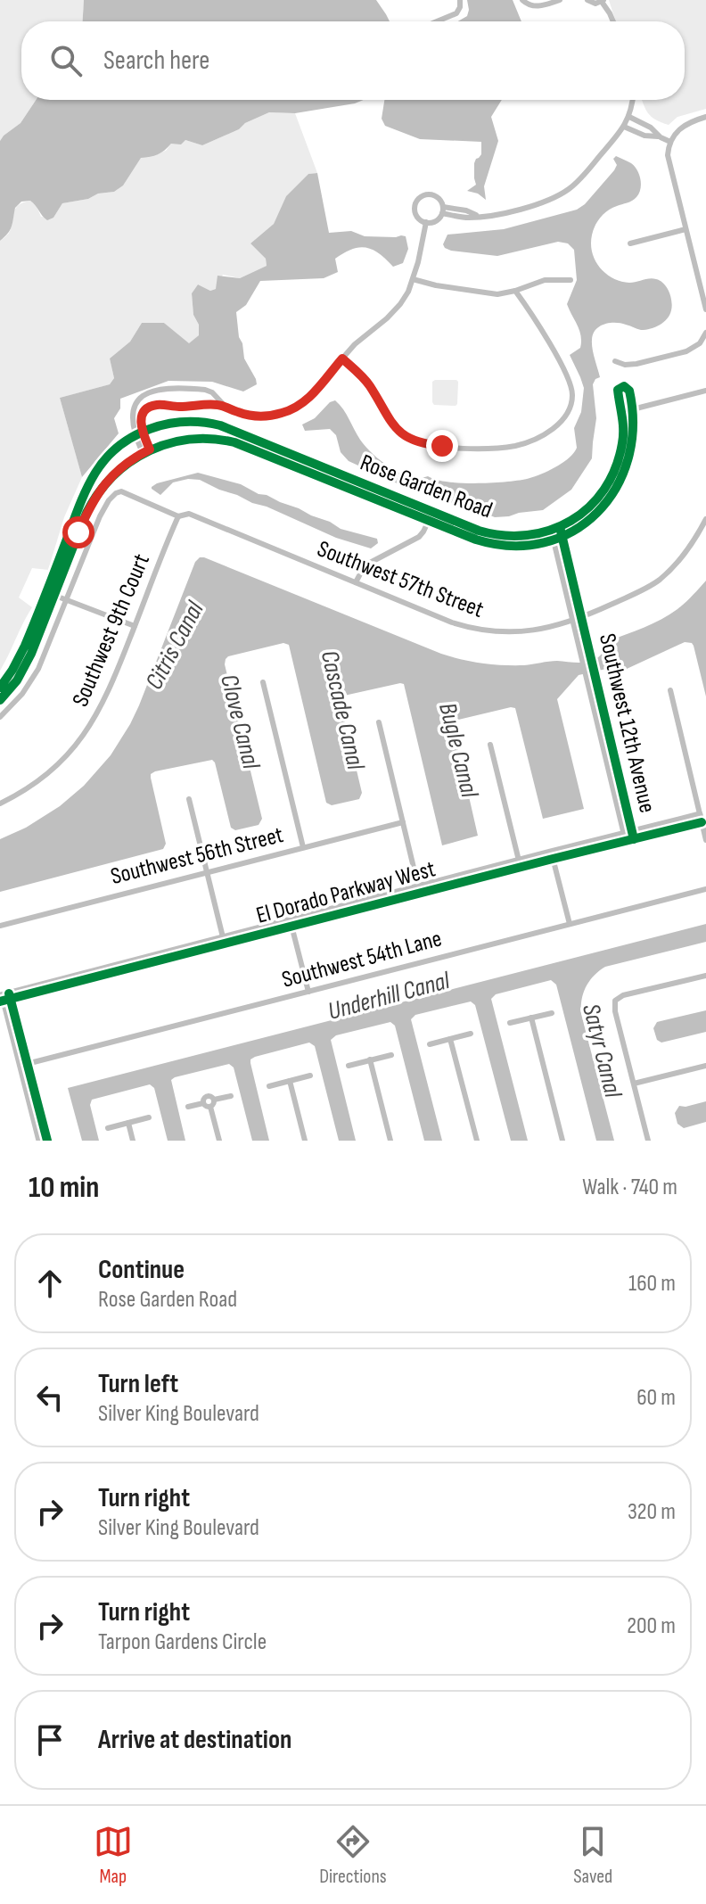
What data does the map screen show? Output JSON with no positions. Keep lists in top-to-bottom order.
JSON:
{
  "streets": {
    "street": [
      "Rose Garden Road",
      "Southwest 57th Street",
      "Southwest 9th Court",
      "Southwest 12th Avenue",
      "Southwest 56th Street",
      "El Dorado Parkway West",
      "Southwest 54th Lane"
    ]
  },
  "crossings": [
    ["Rose Garden Road", "Southwest 12th Avenue"],
    ["Southwest 57th Street", "Southwest 9th Court"],
    ["Southwest 57th Street", "Southwest 12th Avenue"],
    ["Southwest 12th Avenue", "El Dorado Parkway West"]
  ],
  "water": [
    "Citris Canal",
    "Cascade Canal",
    "Clove Canal",
    "Bugle Canal",
    "Underhill Canal",
    "Satyr Canal"
  ],
  "page": {
    "search": "Search here",
    "heading": ["10 min", "Walk · 740 m"],
    "list": [
      ["Continue", "Rose Garden Road", "160 m"],
      ["Turn left", "Silver King Boulevard", "60 m"],
      ["Turn right", "Silver King Boulevard", "320 m"],
      ["Turn right", "Tarpon Gardens Circle", "200 m"],
      "Arrive at destination"
    ],
    "nav": ["Map", "Directions", "Saved"]
  }
}
